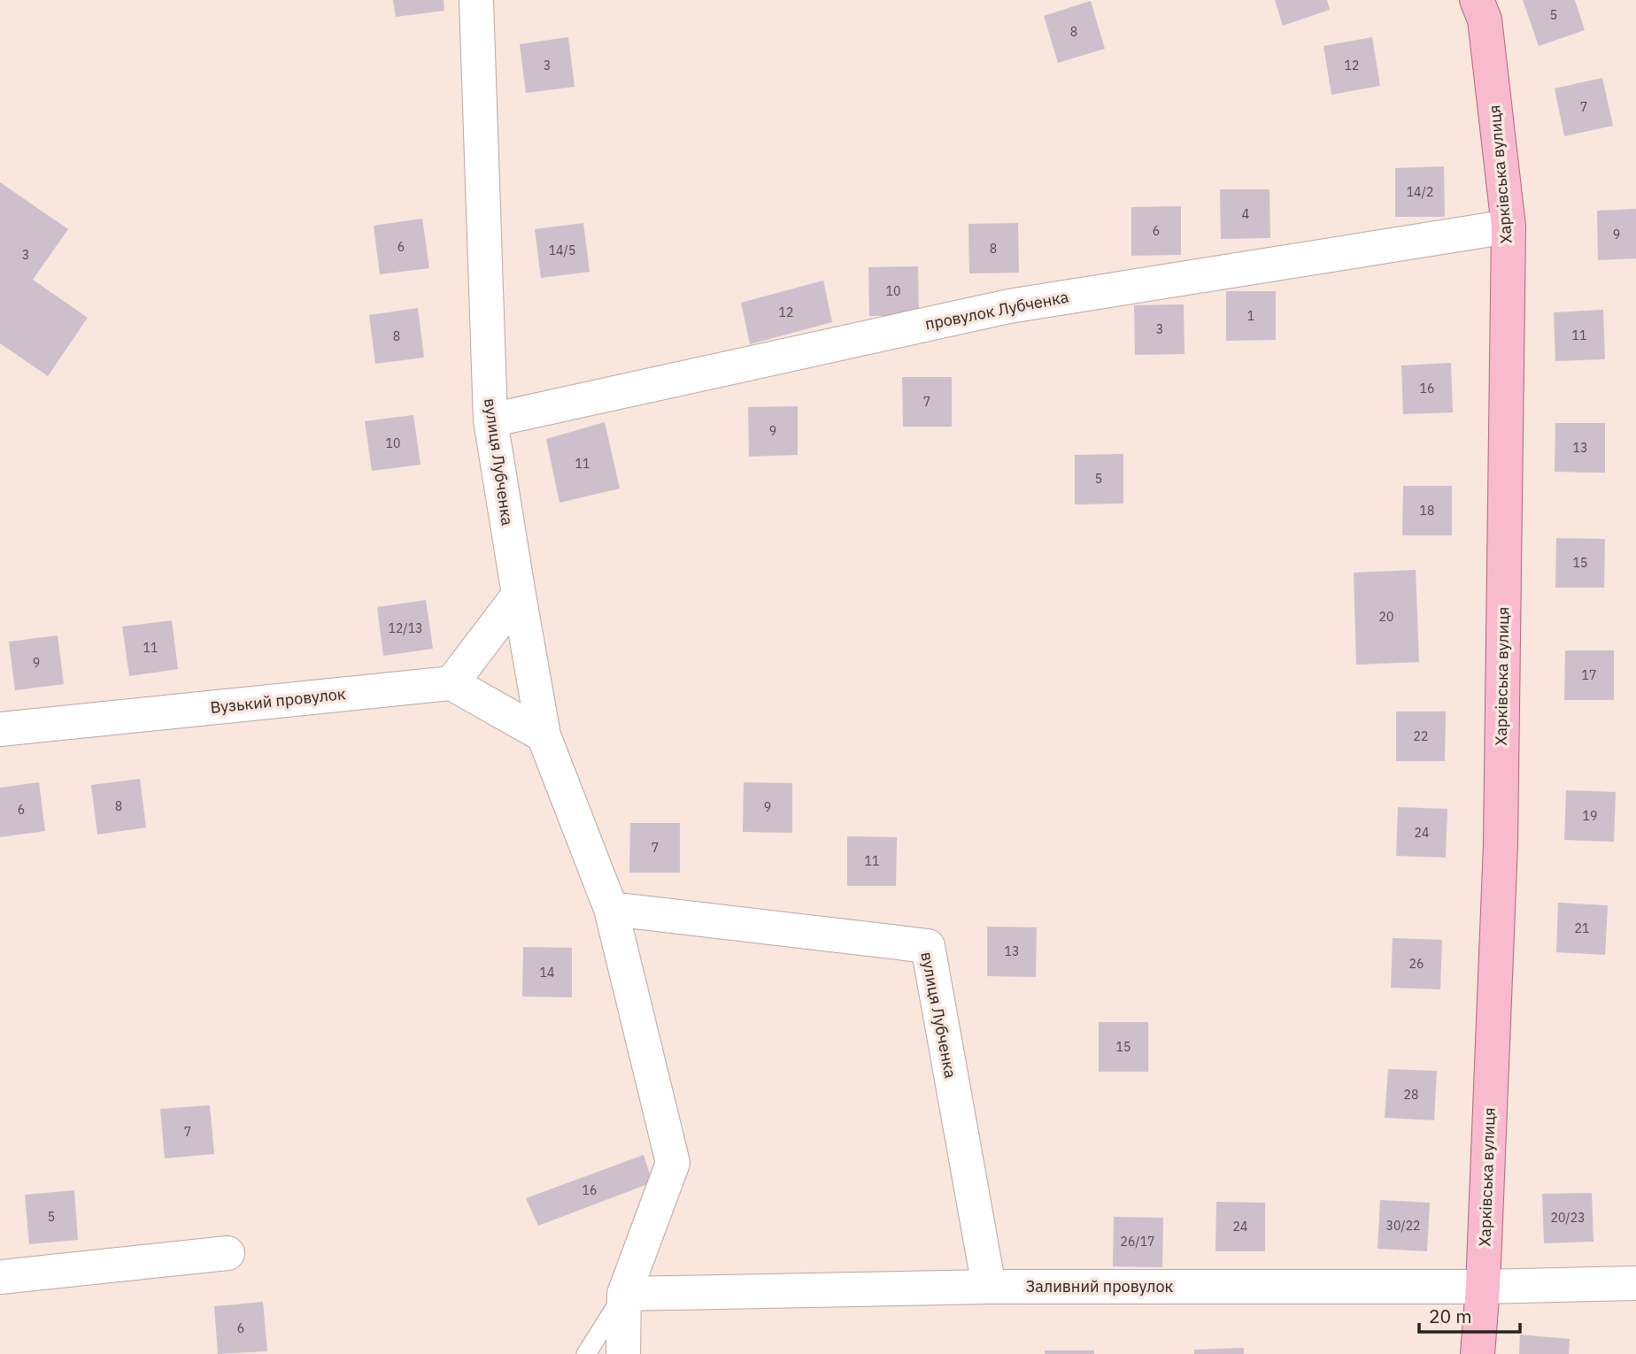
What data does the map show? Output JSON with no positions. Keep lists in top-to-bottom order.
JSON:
{
  "streets": {
    "main road": ["Харківська вулиця"],
    "street": [
      "провулок Лубченка",
      "вулиця Лубченка",
      "Вузький провулок",
      "Заливний провулок"
    ]
  },
  "crossings": [
    ["Харківська вулиця", "провулок Лубченка"],
    ["Харківська вулиця", "Заливний провулок"],
    ["провулок Лубченка", "вулиця Лубченка"],
    ["вулиця Лубченка", "Заливний провулок"]
  ],
  "house_numbers": [
    "5",
    "8",
    "3",
    "12",
    "7",
    "14/2",
    "4",
    "6",
    "9",
    "6",
    "8",
    "14/5",
    "3",
    "10",
    "12",
    "1",
    "3",
    "11",
    "8",
    "16",
    "7",
    "9",
    "10",
    "13",
    "11",
    "5",
    "18",
    "15",
    "20",
    "12/13",
    "11",
    "9",
    "17",
    "22",
    "8",
    "9",
    "6",
    "19",
    "24",
    "7",
    "11",
    "21",
    "13",
    "26",
    "14",
    "15",
    "28",
    "7",
    "16",
    "5",
    "20/23",
    "30/22",
    "24",
    "26/17",
    "6"
  ],
  "scale_bar": "20 m"
}
